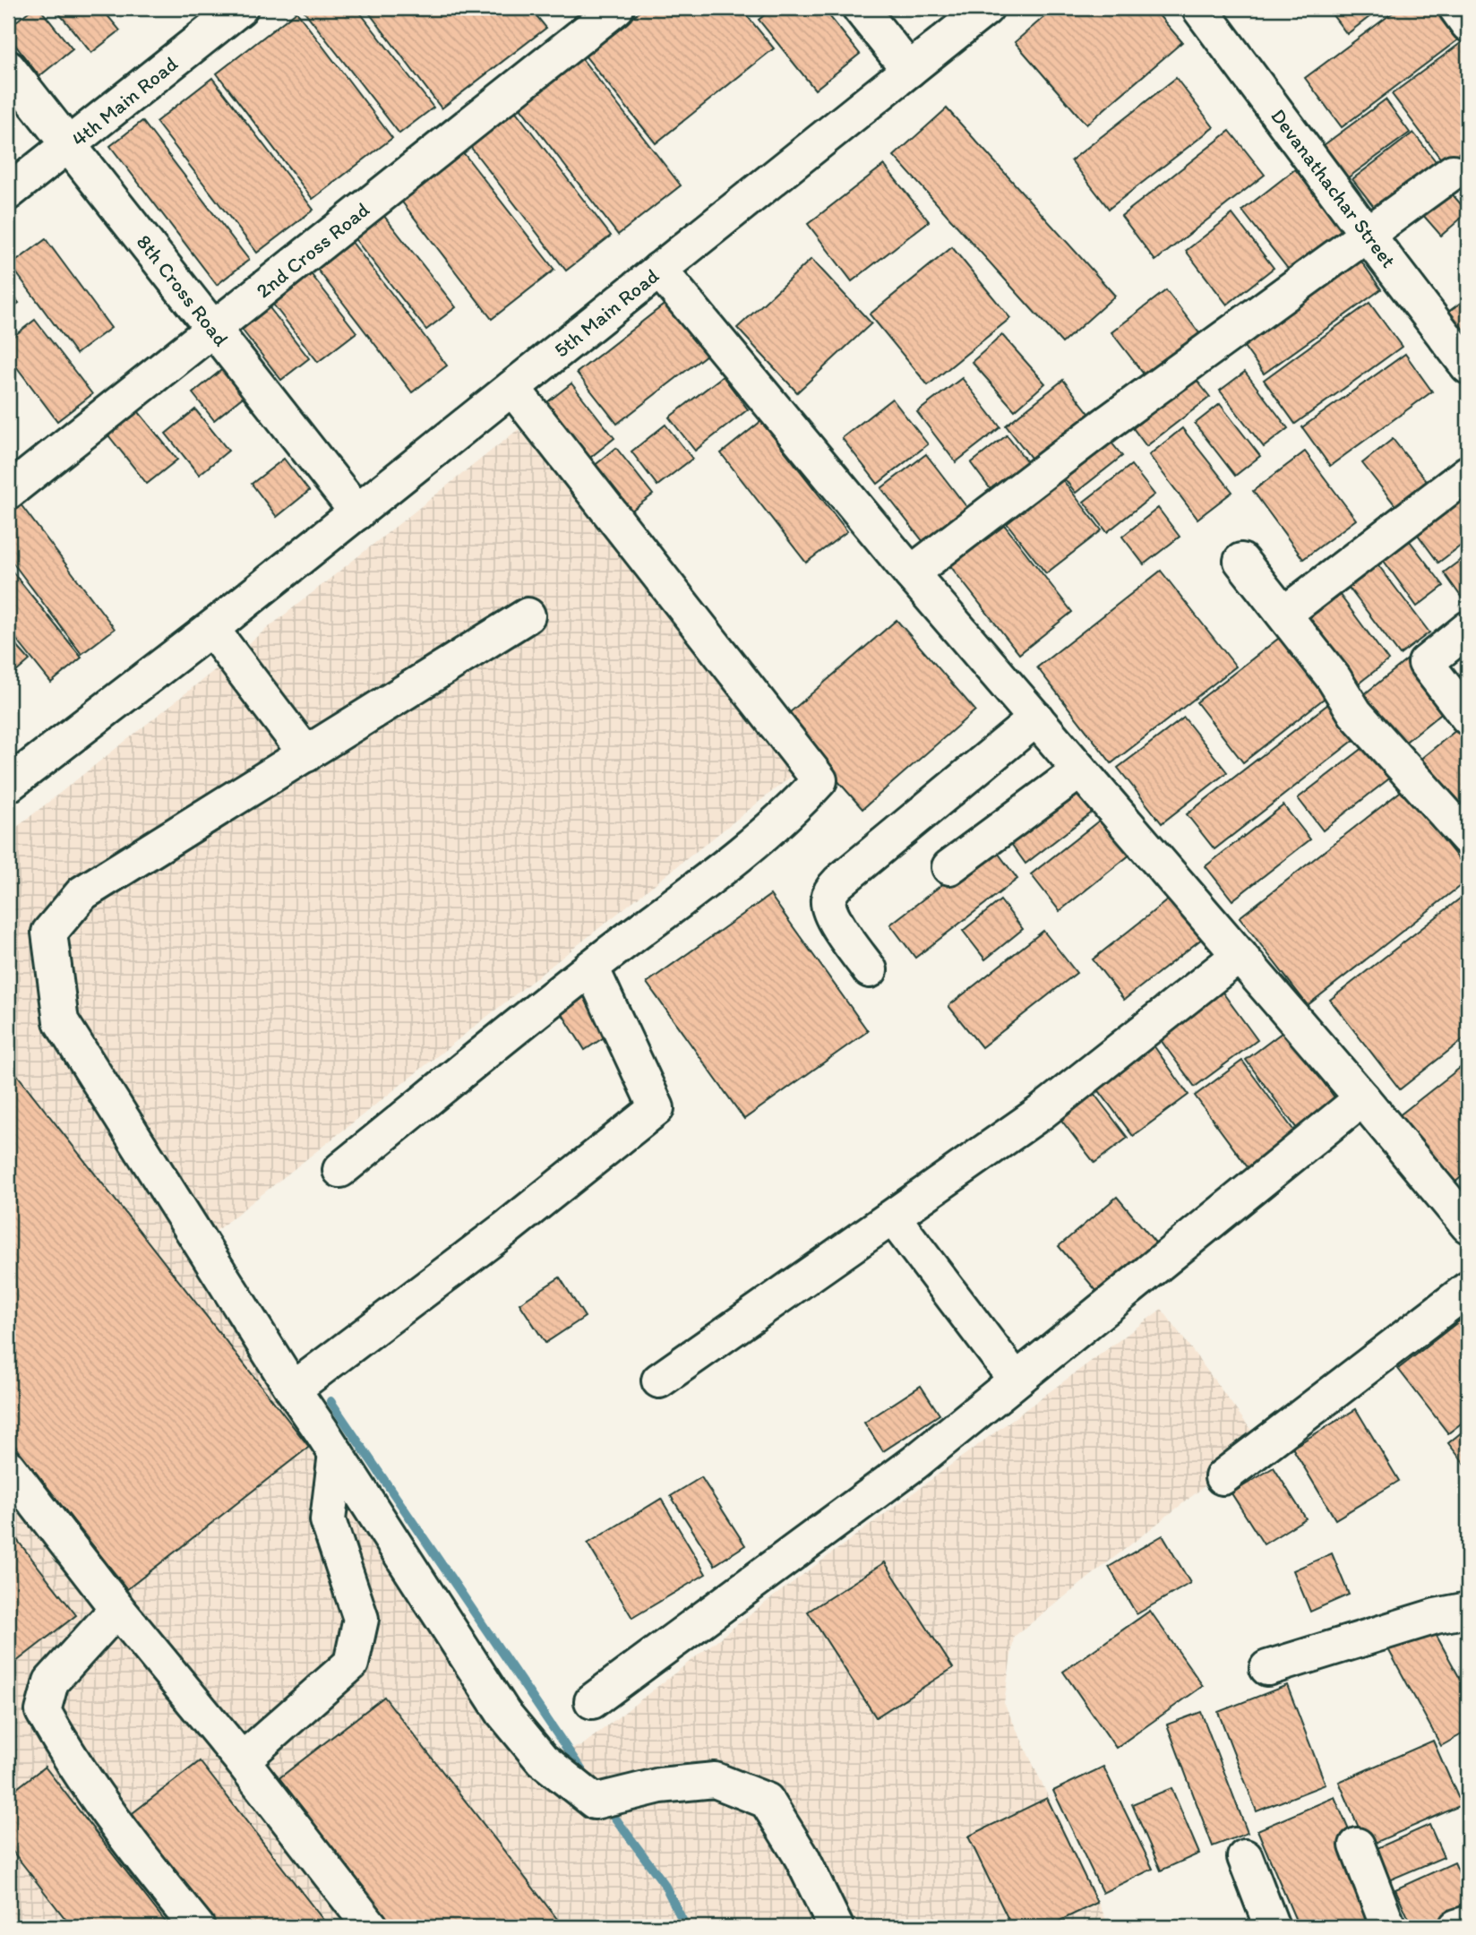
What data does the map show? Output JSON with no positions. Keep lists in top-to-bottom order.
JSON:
{
  "streets": {
    "street": [
      "4th Main Road",
      "Devanathachar Street",
      "2nd Cross Road",
      "8th Cross Road",
      "5th Main Road"
    ]
  },
  "crossings": [
    ["4th Main Road", "8th Cross Road"],
    ["2nd Cross Road", "8th Cross Road"],
    ["8th Cross Road", "5th Main Road"]
  ]
}
